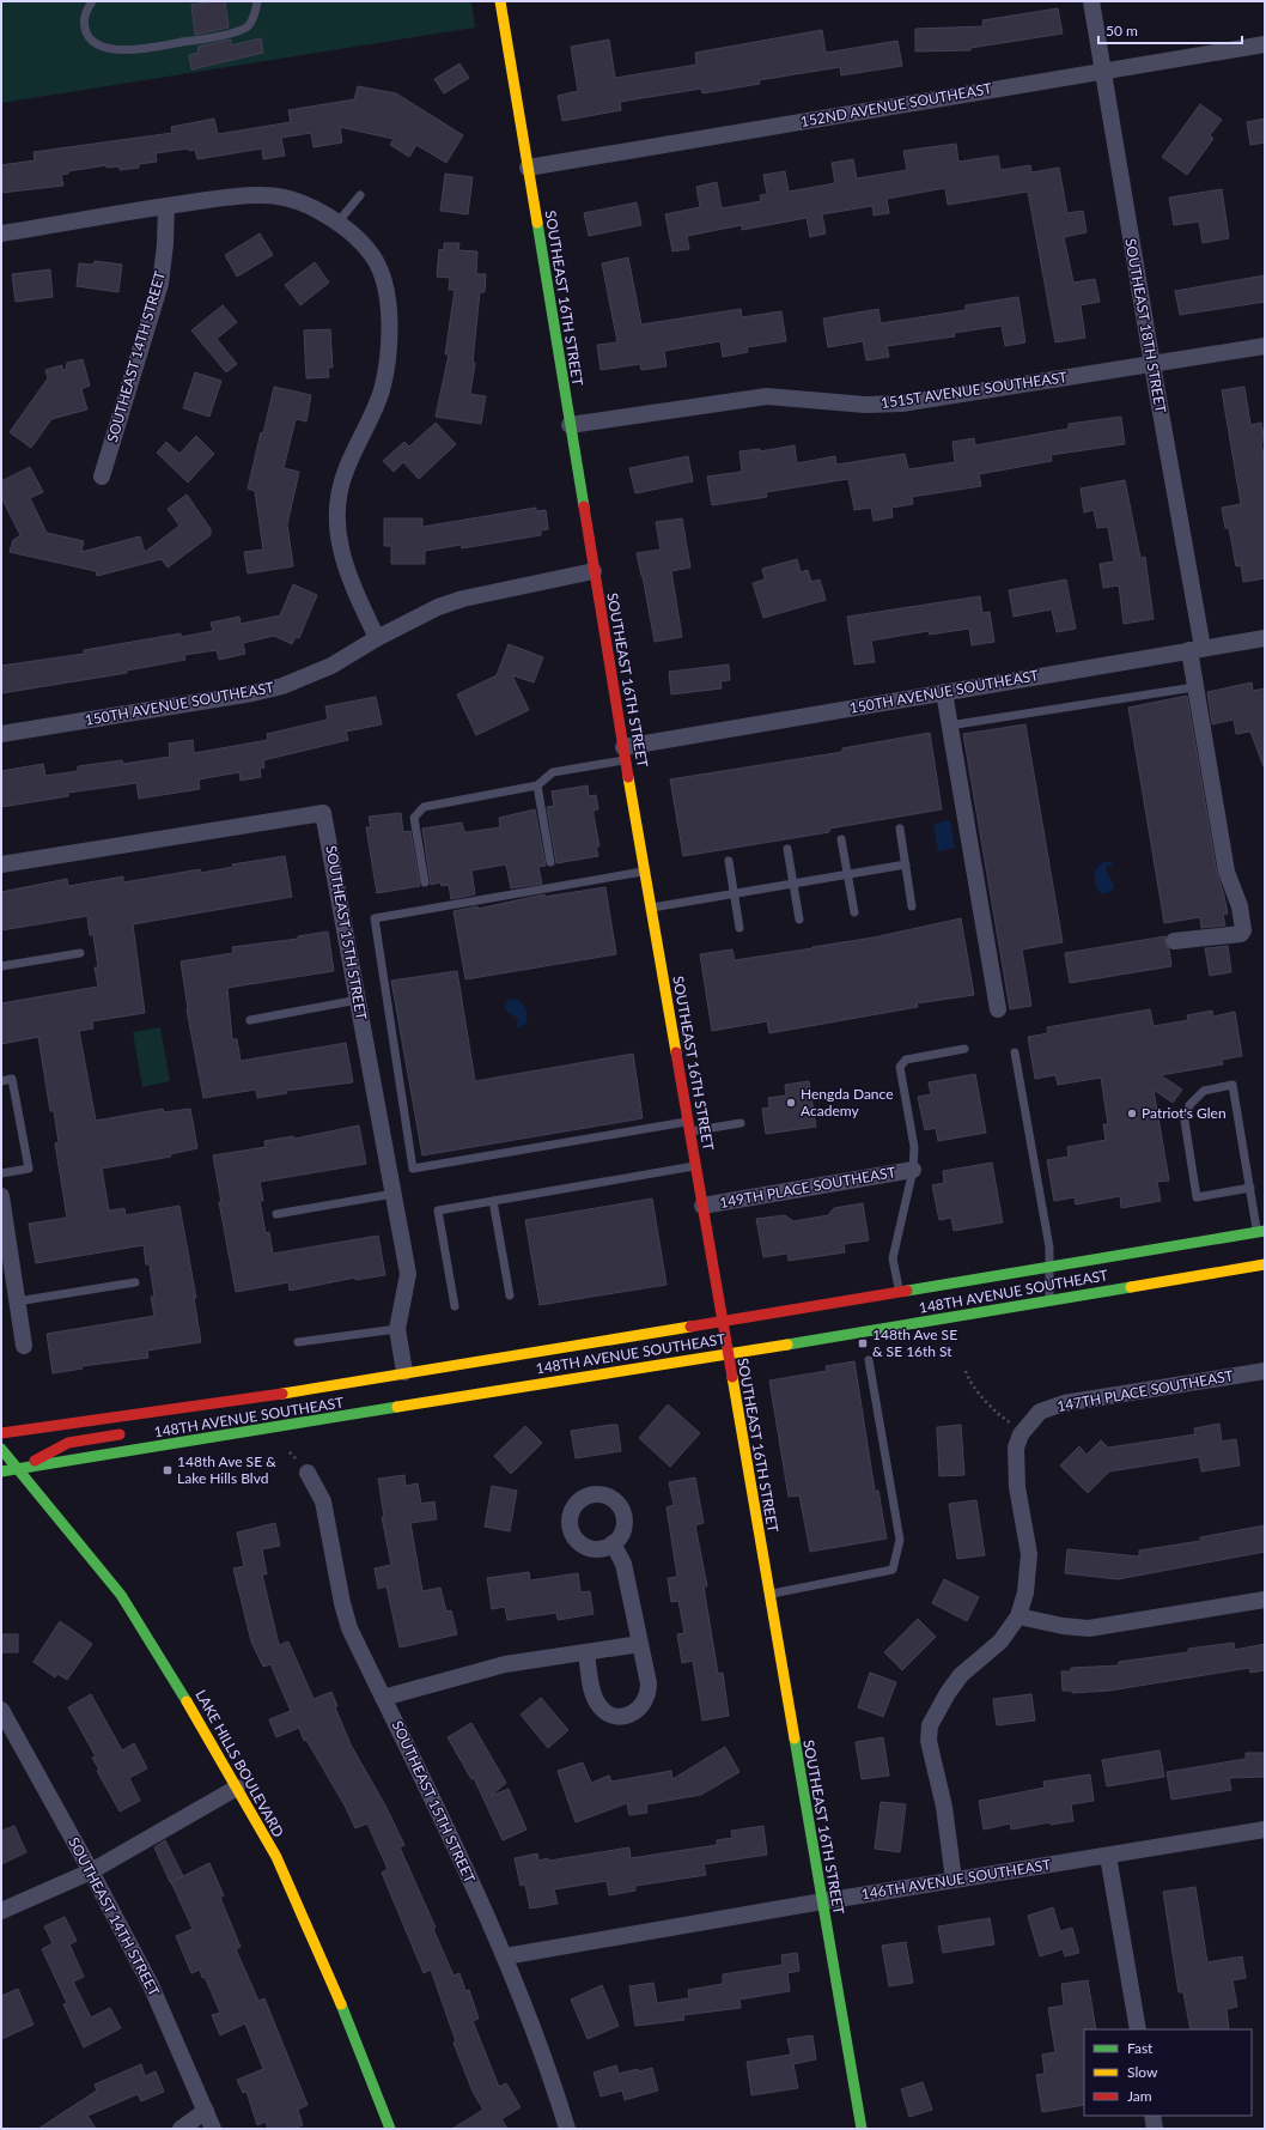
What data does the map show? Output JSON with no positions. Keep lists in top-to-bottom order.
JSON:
{
  "streets": {
    "street": [
      "152ND AVENUE SOUTHEAST",
      "SOUTHEAST 16TH STREET",
      "SOUTHEAST 18TH STREET",
      "SOUTHEAST 14TH STREET",
      "151ST AVENUE SOUTHEAST",
      "150TH AVENUE SOUTHEAST",
      "SOUTHEAST 15TH STREET",
      "149TH PLACE SOUTHEAST",
      "148TH AVENUE SOUTHEAST",
      "147TH PLACE SOUTHEAST",
      "LAKE HILLS BOULEVARD",
      "146TH AVENUE SOUTHEAST"
    ]
  },
  "crossings": [
    ["152ND AVENUE SOUTHEAST", "SOUTHEAST 16TH STREET"],
    ["152ND AVENUE SOUTHEAST", "SOUTHEAST 18TH STREET"],
    ["SOUTHEAST 16TH STREET", "151ST AVENUE SOUTHEAST"],
    ["SOUTHEAST 16TH STREET", "150TH AVENUE SOUTHEAST"],
    ["SOUTHEAST 16TH STREET", "149TH PLACE SOUTHEAST"],
    ["SOUTHEAST 16TH STREET", "148TH AVENUE SOUTHEAST"],
    ["SOUTHEAST 16TH STREET", "146TH AVENUE SOUTHEAST"],
    ["SOUTHEAST 18TH STREET", "151ST AVENUE SOUTHEAST"],
    ["SOUTHEAST 18TH STREET", "150TH AVENUE SOUTHEAST"],
    ["SOUTHEAST 15TH STREET", "148TH AVENUE SOUTHEAST"],
    ["SOUTHEAST 15TH STREET", "146TH AVENUE SOUTHEAST"],
    ["148TH AVENUE SOUTHEAST", "LAKE HILLS BOULEVARD"]
  ],
  "places": {
    "other": ["Hengda Dance Academy", "Patriot's Glen"],
    "transit": ["148th Ave SE & SE 16th St", "148th Ave SE & Lake Hills Blvd"]
  },
  "legend": ["Fast", "Slow", "Jam"],
  "scale_bar": "50 m"
}
